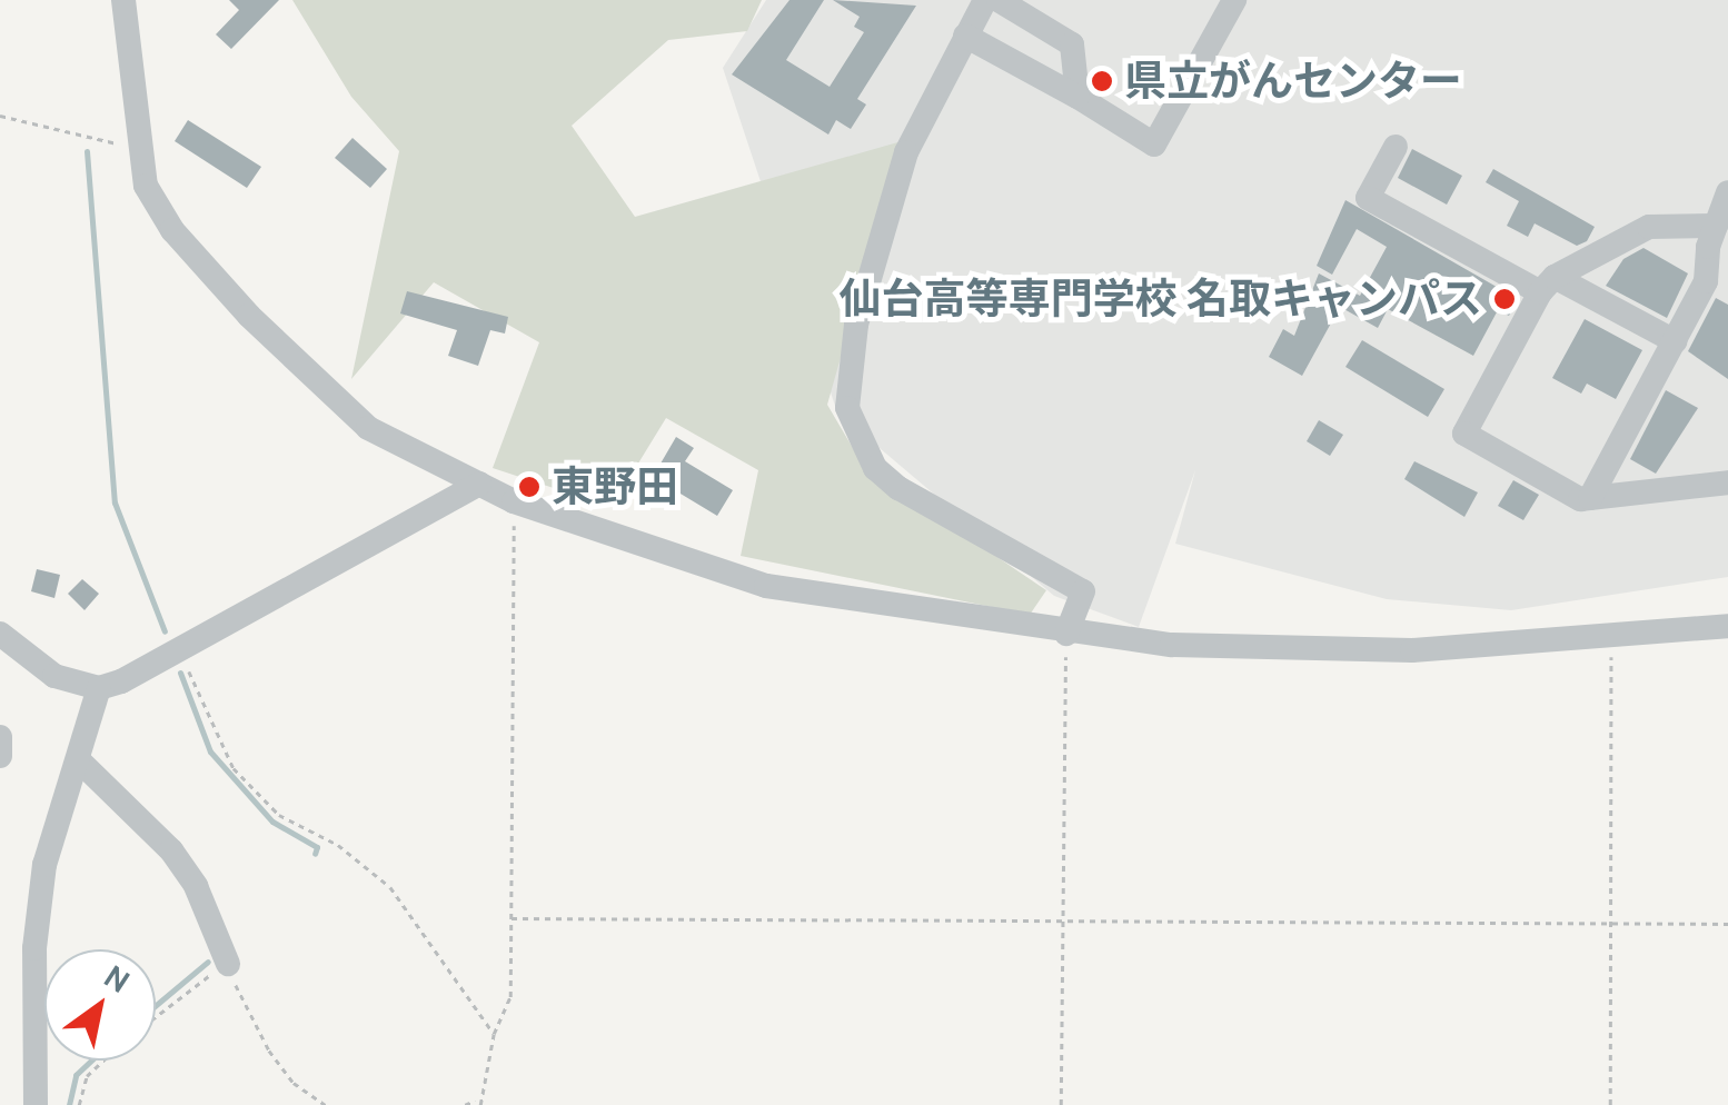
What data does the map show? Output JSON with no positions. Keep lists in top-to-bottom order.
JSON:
{
  "places": ["県立がんセンター", "仙台高等専門学校 名取キャンパス", "東野田"],
  "north": "top right"
}
